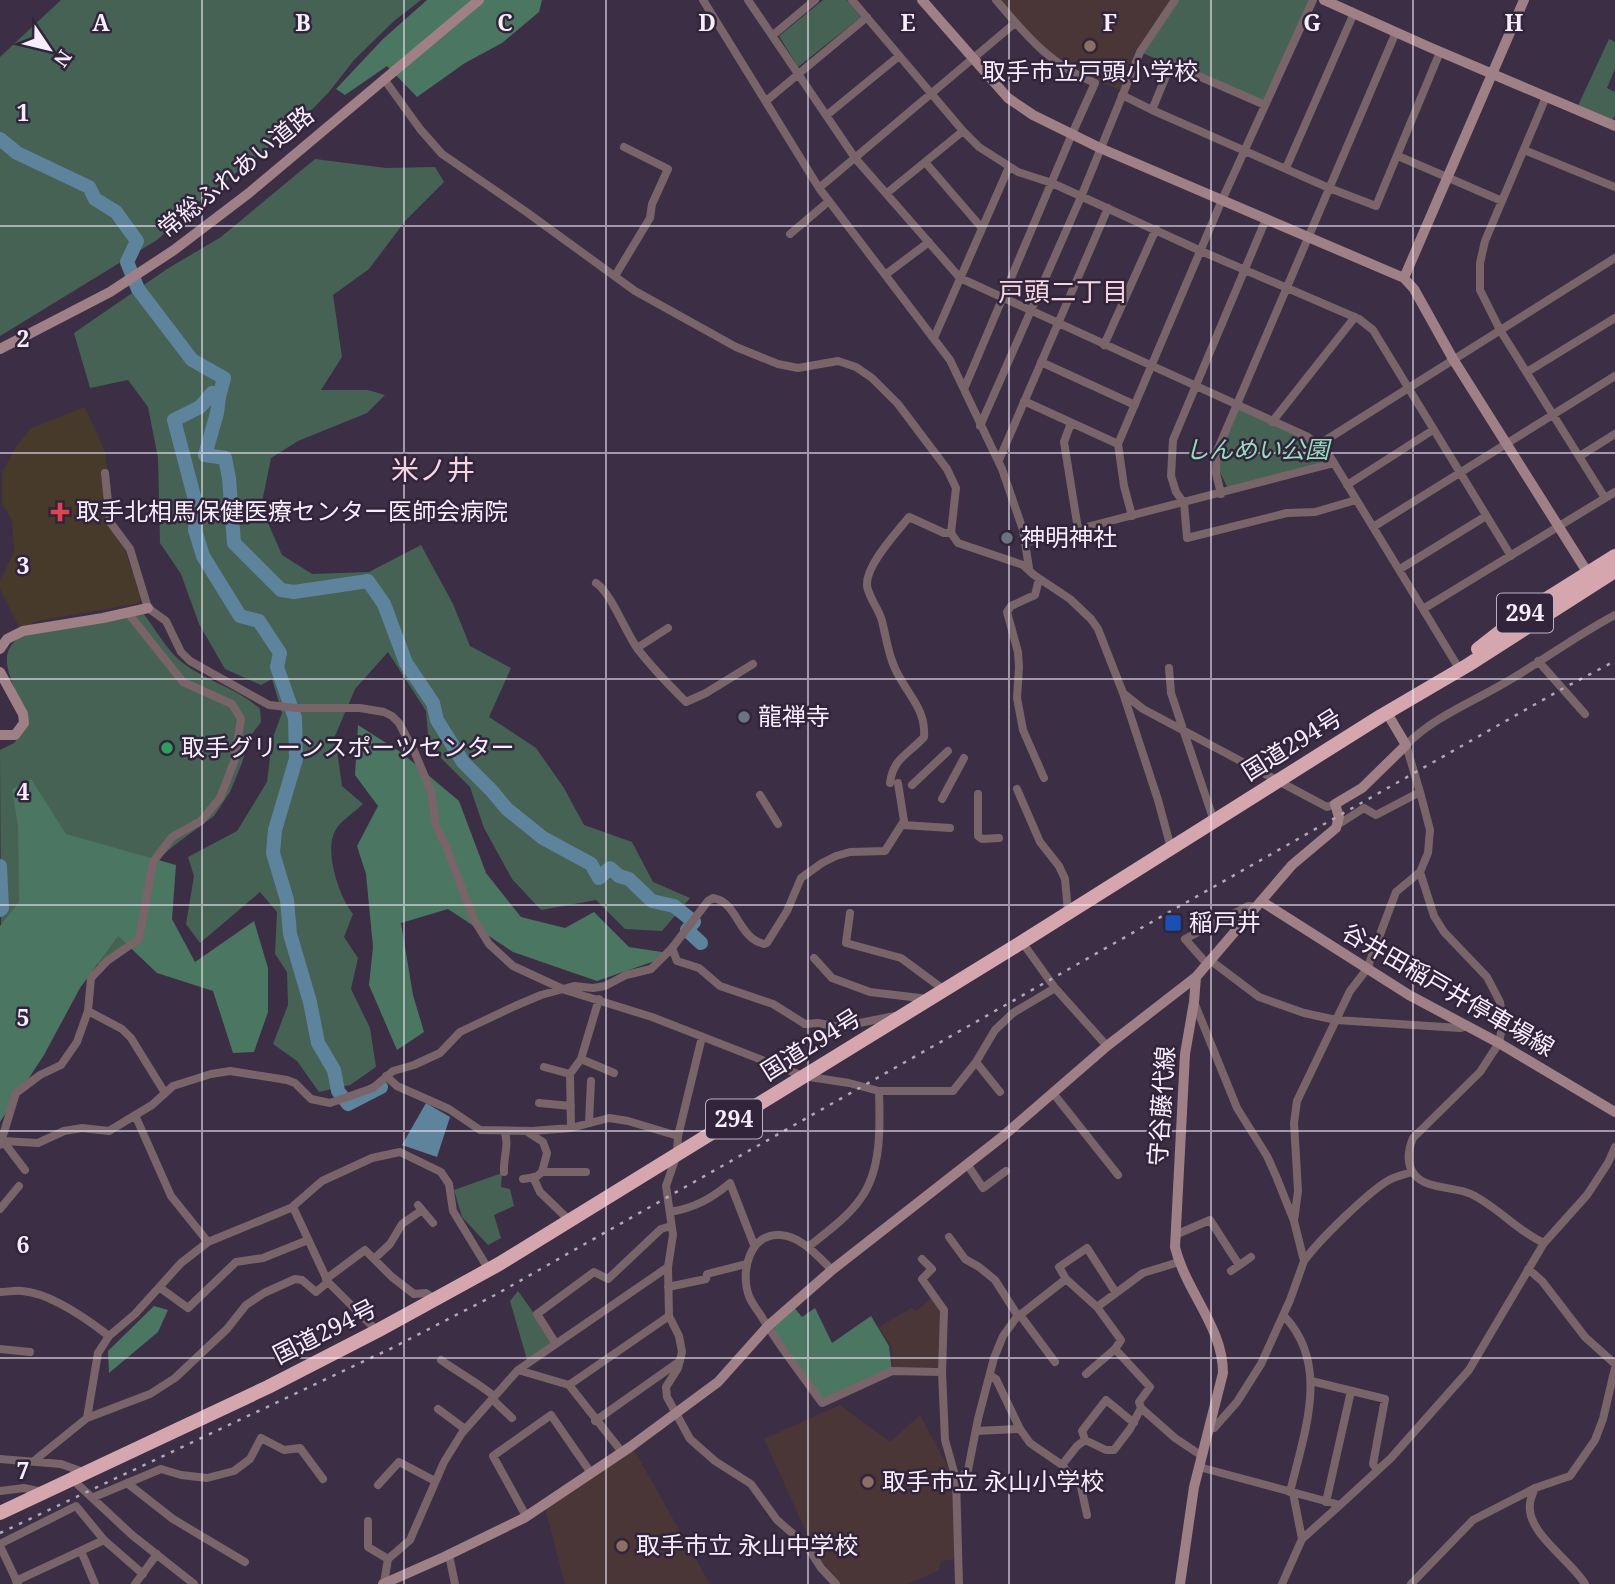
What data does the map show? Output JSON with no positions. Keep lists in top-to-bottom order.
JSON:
{
  "streets": {
    "highway": ["294", "国道294号"],
    "street": ["常総ふれあい道路", "谷井田稲戸井停車場線", "守谷藤代線"]
  },
  "districts": ["戸頭二丁目", "米ノ井"],
  "parks": ["しんめい公園"],
  "places": {
    "other": [
      "取手市立戸頭小学校",
      "神明神社",
      "龍禅寺",
      "取手グリーンスポーツセンター",
      "取手市立 永山小学校",
      "取手市立 永山中学校"
    ],
    "health": ["取手北相馬保健医療センター医師会病院"],
    "transit": ["稲戸井"]
  },
  "north": "bottom right",
  "grid": {
    "columns": [
      "A",
      "B",
      "C",
      "D",
      "E",
      "F",
      "G",
      "H"
    ],
    "rows": [
      "1",
      "2",
      "3",
      "4",
      "5",
      "6",
      "7"
    ]
  }
}
